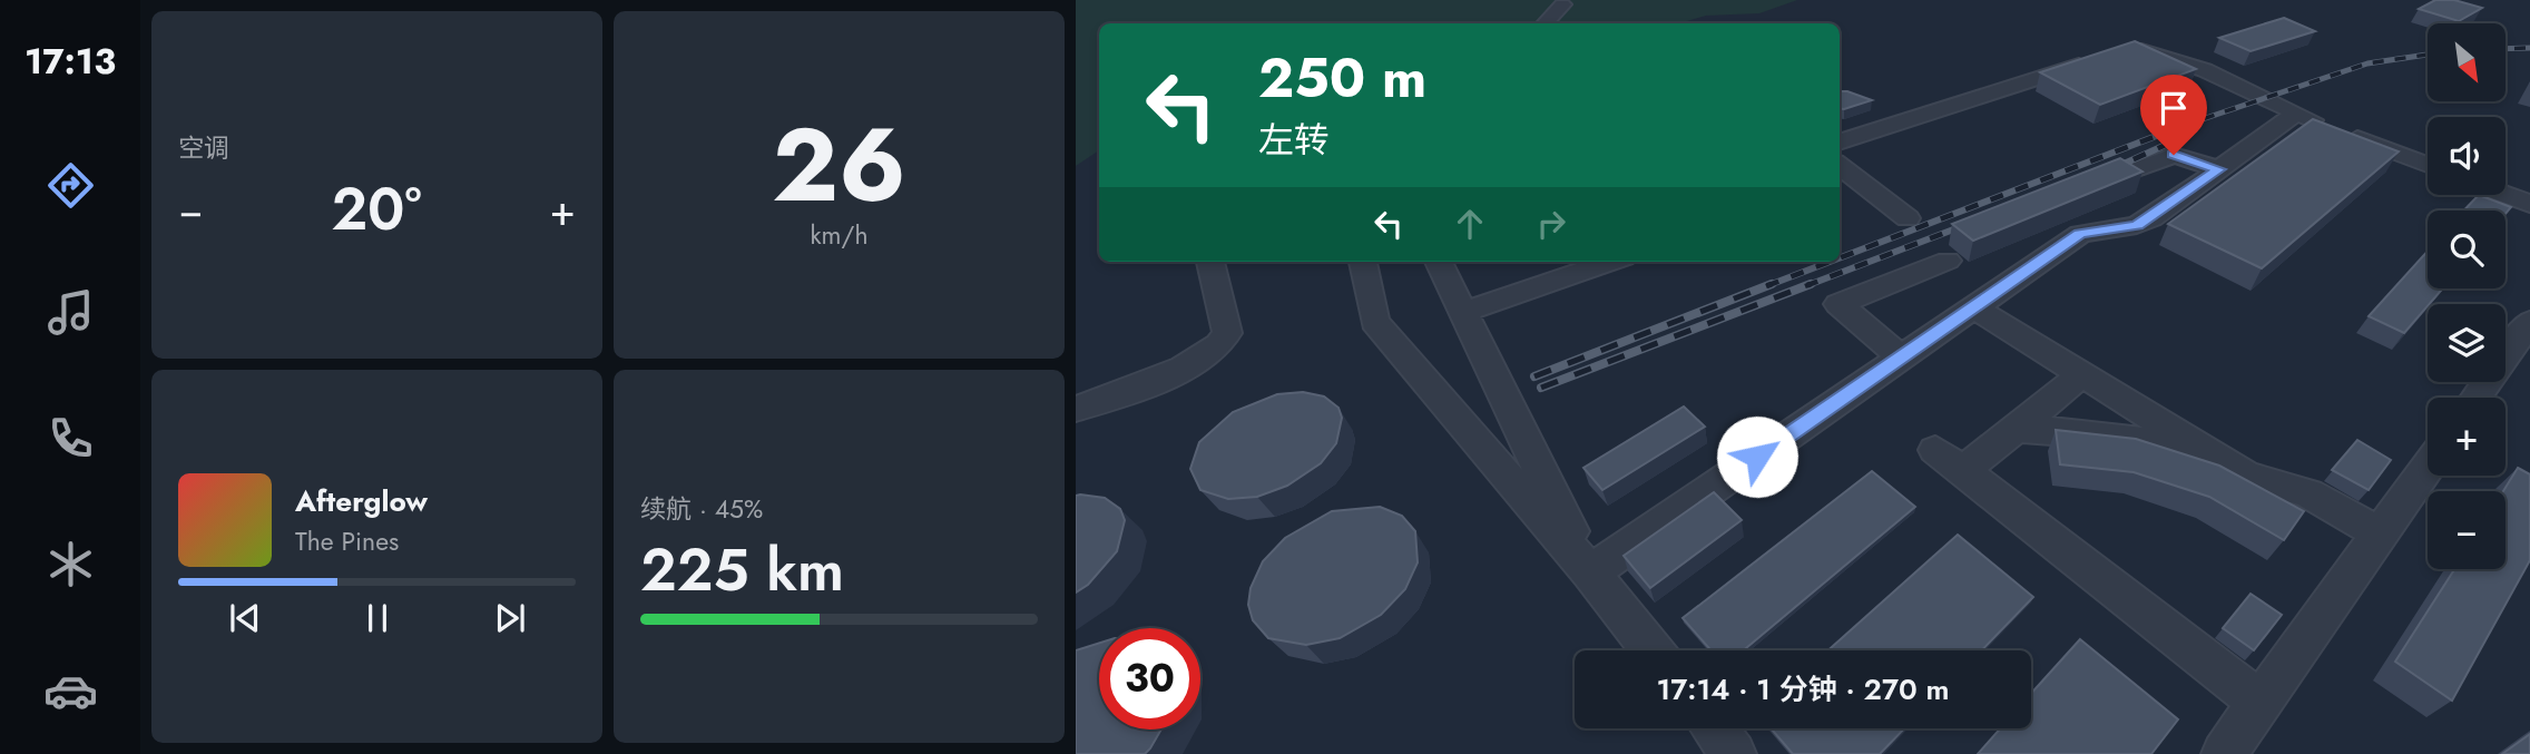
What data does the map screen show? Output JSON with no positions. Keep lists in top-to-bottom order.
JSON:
{
  "north": "bottom right",
  "page": {
    "tabs": "17:13",
    "tile": [
      "空调",
      ["26", "km/h"],
      ["续航 · 45%", "225 km"]
    ],
    "map_buttons": ["+", "−"],
    "turn": ["250 m", "左转"],
    "heat": ["−", "20°", "+"],
    "song": ["Afterglow", "The Pines"],
    "limit": "30",
    "trip": "17:14 · 1 分钟 · 270 m"
  }
}
